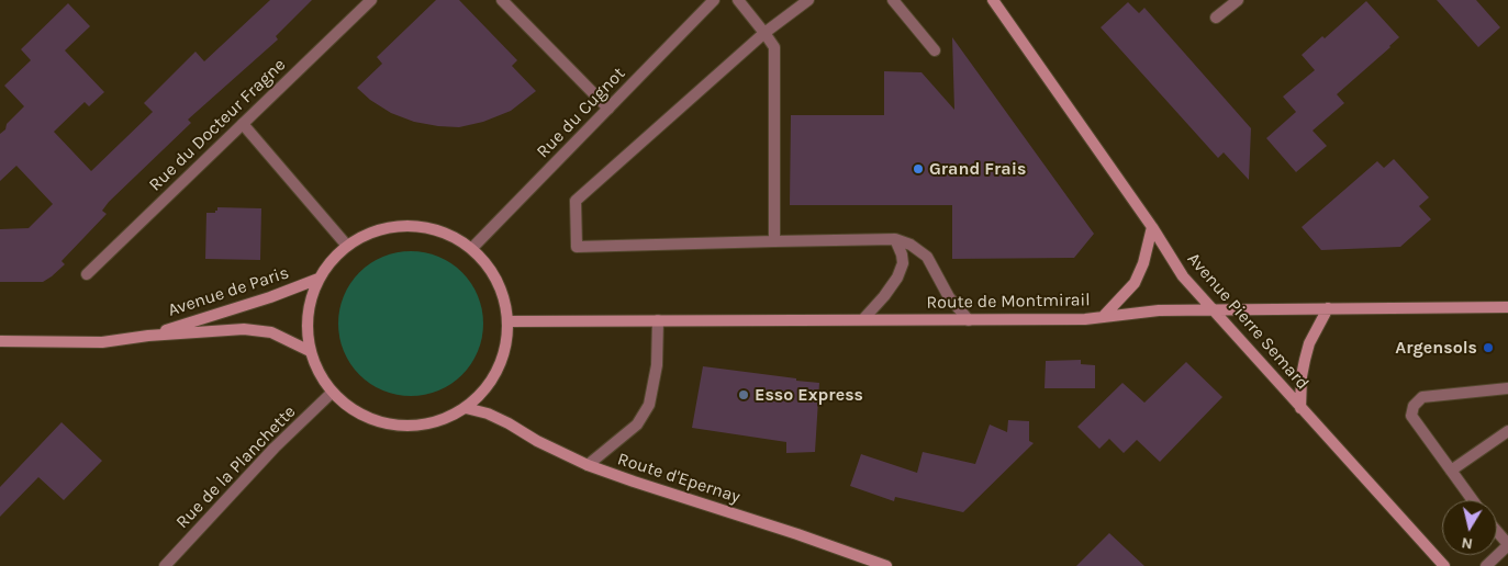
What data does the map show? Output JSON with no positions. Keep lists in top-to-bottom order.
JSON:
{
  "streets": {
    "main road": [
      "Avenue de Paris",
      "Route de Montmirail",
      "Avenue Pierre Semard",
      "Route d'Epernay"
    ],
    "street": ["Rue du Cugnot", "Rue du Docteur Fragne", "Rue de la Planchette"]
  },
  "crossings": [
    ["Route de Montmirail", "Avenue Pierre Semard"]
  ],
  "places": ["Grand Frais", "Argensols", "Esso Express"],
  "north": "bottom"
}
